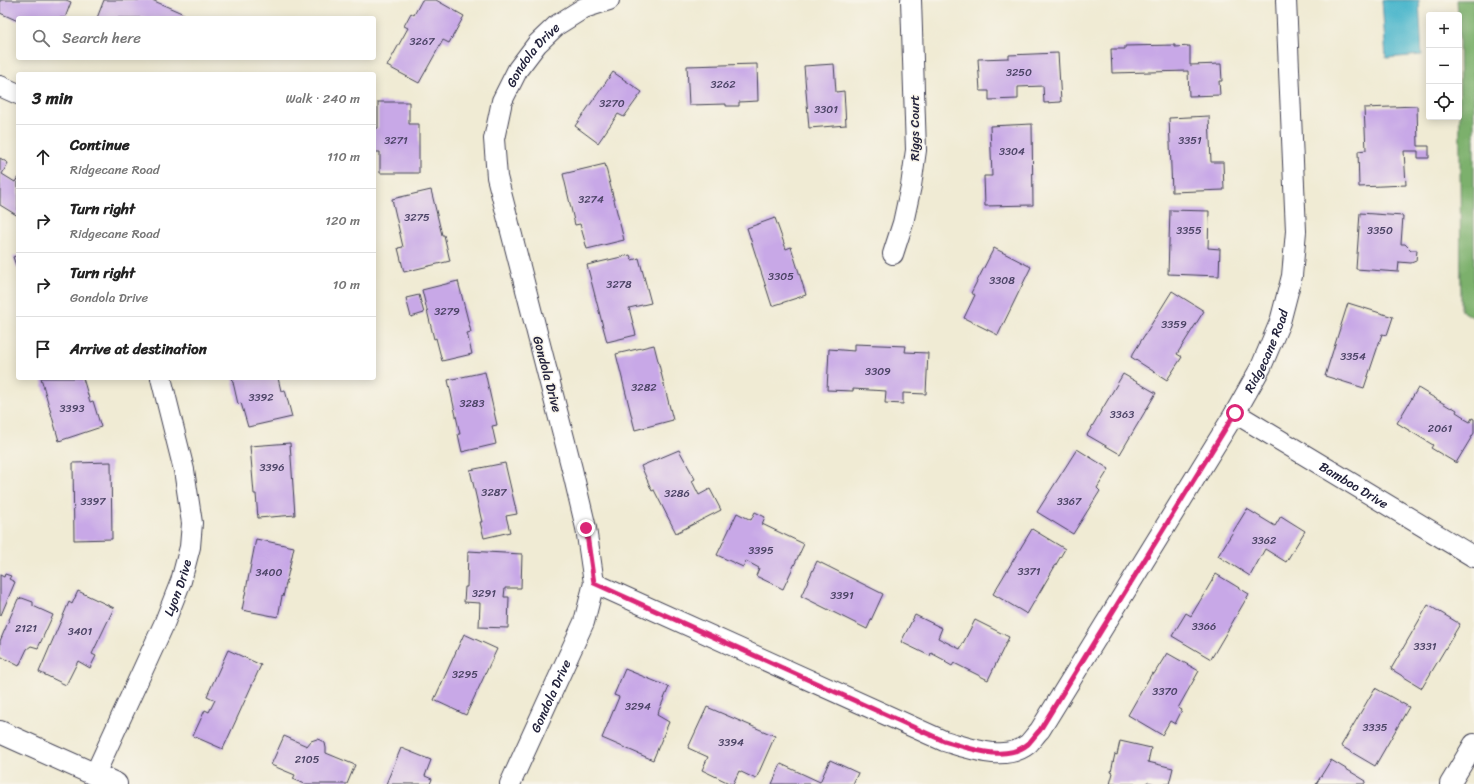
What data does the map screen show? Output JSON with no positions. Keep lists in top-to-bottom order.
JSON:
{
  "streets": {
    "street": [
      "Gondola Drive",
      "Riggs Court",
      "Ridgecane Road",
      "Bamboo Drive",
      "Lyon Drive"
    ]
  },
  "crossings": [
    ["Gondola Drive", "Ridgecane Road"],
    ["Ridgecane Road", "Bamboo Drive"]
  ],
  "house_numbers": [
    "3267",
    "3250",
    "3262",
    "3270",
    "3301",
    "3271",
    "3351",
    "3304",
    "3274",
    "3275",
    "3355",
    "3350",
    "3305",
    "3308",
    "3278",
    "3279",
    "3359",
    "3354",
    "3309",
    "3282",
    "3392",
    "3283",
    "3393",
    "3363",
    "2061",
    "3396",
    "3287",
    "3286",
    "3397",
    "3367",
    "3362",
    "3395",
    "3371",
    "3400",
    "3291",
    "3391",
    "3366",
    "2121",
    "3401",
    "3331",
    "3295",
    "3370",
    "3294",
    "3335",
    "3394",
    "2105"
  ],
  "page": {
    "map_buttons": ["+", "−"],
    "search": "Search here",
    "heading": ["3 min", "Walk · 240 m"],
    "list": [
      ["Continue", "Ridgecane Road", "110 m"],
      ["Turn right", "Ridgecane Road", "120 m"],
      ["Turn right", "Gondola Drive", "10 m"],
      "Arrive at destination"
    ]
  }
}
